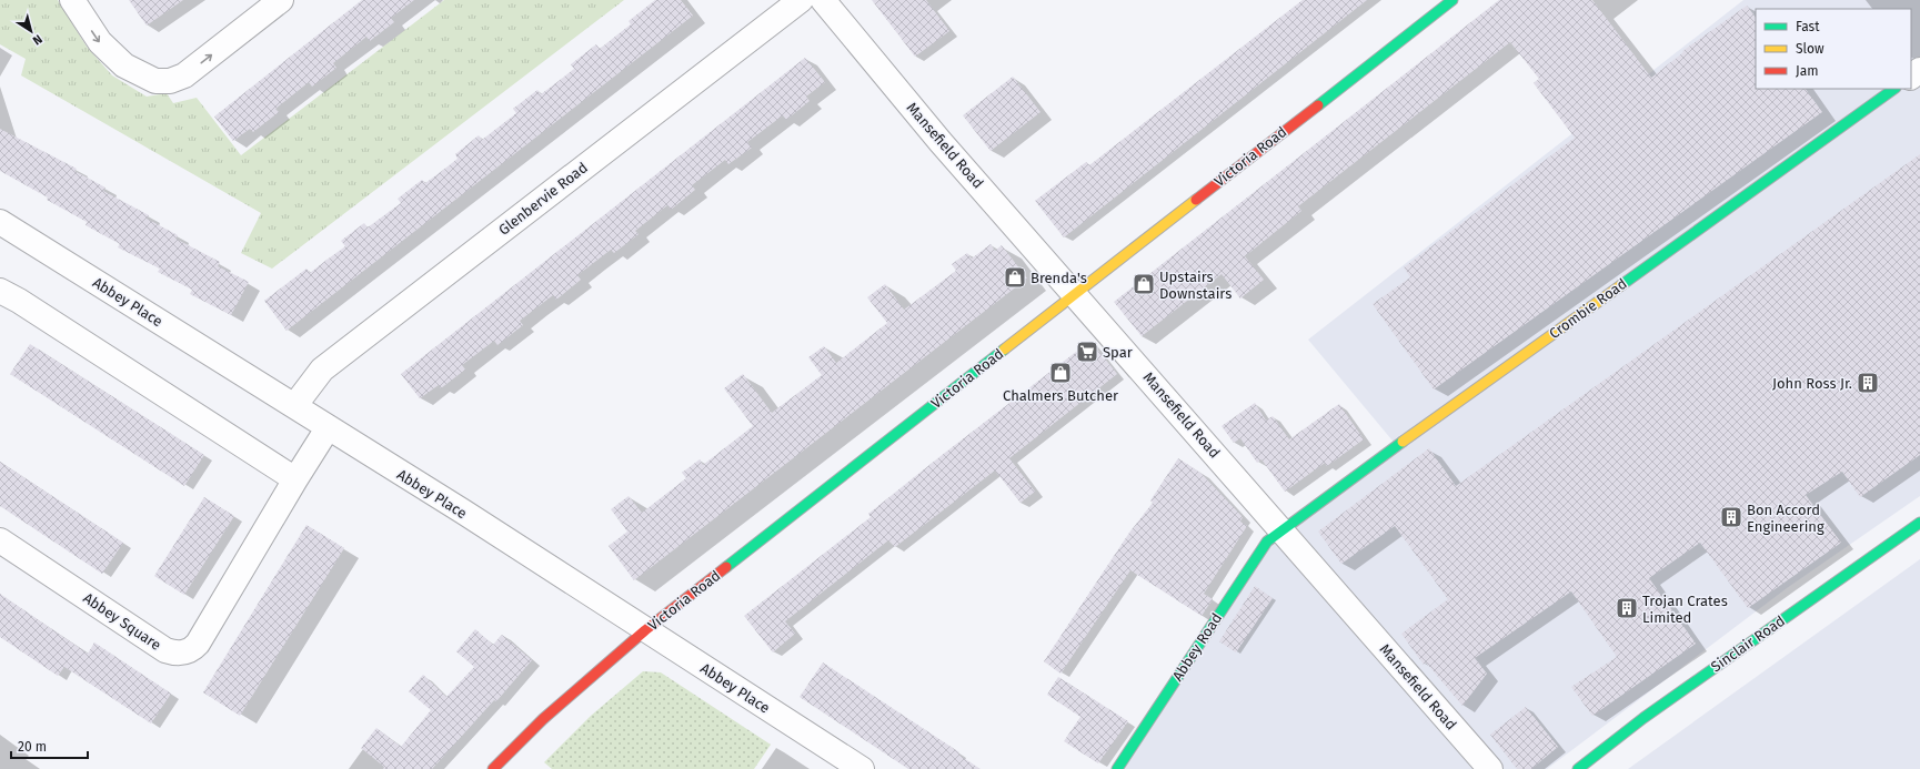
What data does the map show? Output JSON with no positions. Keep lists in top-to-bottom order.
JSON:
{
  "streets": {
    "street": [
      "Mansefield Road",
      "Victoria Road",
      "Glenbervie Road",
      "Abbey Place",
      "Crombie Road",
      "Abbey Square",
      "Sinclair Road",
      "Abbey Road"
    ]
  },
  "crossings": [
    ["Mansefield Road", "Victoria Road"],
    ["Mansefield Road", "Crombie Road"],
    ["Mansefield Road", "Abbey Road"],
    ["Victoria Road", "Abbey Place"],
    ["Glenbervie Road", "Abbey Place"],
    ["Abbey Place", "Abbey Square"],
    ["Crombie Road", "Abbey Road"]
  ],
  "places": {
    "shop": ["Brenda's", "Upstairs Downstairs", "Chalmers Butcher"],
    "supermarket": ["Spar"],
    "building": ["John Ross Jr.", "Bon Accord Engineering", "Trojan Crates Limited"]
  },
  "legend": ["Fast", "Slow", "Jam"],
  "scale_bar": "20 m",
  "north": "bottom right"
}
